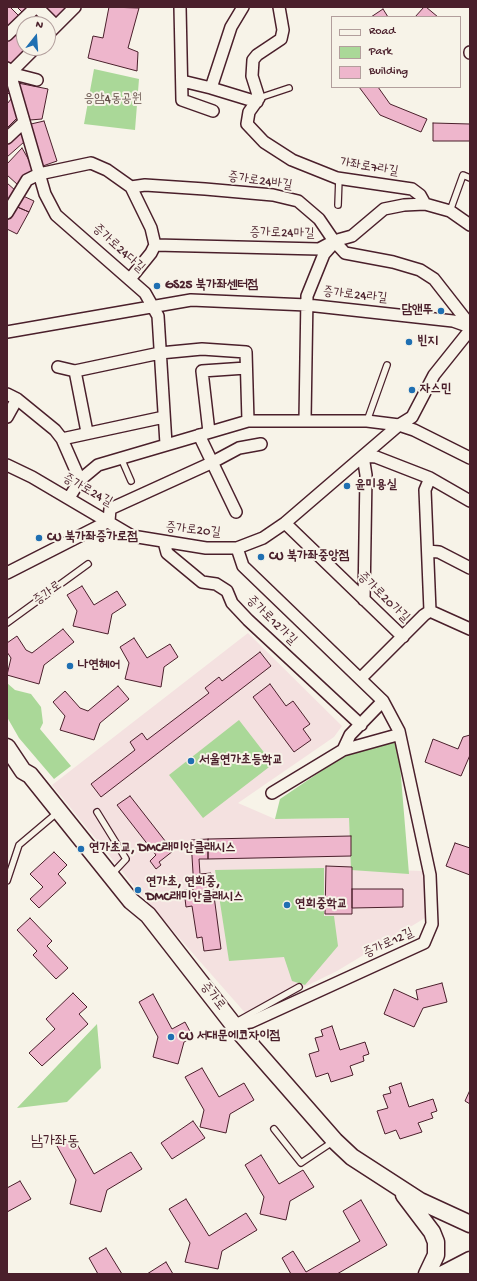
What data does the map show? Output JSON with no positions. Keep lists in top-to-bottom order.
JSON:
{
  "streets": {
    "main road": ["증가로"],
    "street": [
      "가좌로7라길",
      "증가로24바길",
      "증가로24마길",
      "증가로24다길",
      "증가로24라길",
      "증가로24길",
      "증가로20길",
      "증가로20가길",
      "증가로12가길",
      "증가로12길"
    ]
  },
  "crossings": [
    ["증가로24바길", "증가로24마길"],
    ["증가로24바길", "증가로24라길"],
    ["증가로24마길", "증가로24라길"],
    ["증가로24다길", "증가로24라길"],
    ["증가로24길", "증가로20길"],
    ["증가로20길", "증가로20가길"],
    ["증가로20길", "증가로12가길"],
    ["증가로", "증가로12길"],
    ["증가로12가길", "증가로12길"]
  ],
  "districts": ["남가좌동"],
  "parks": ["응암4동공원"],
  "places": [
    "GS25 북가좌센터점",
    "담앤뚜",
    "빈지",
    "자스민",
    "윤미용실",
    "CU 북가좌증가로점",
    "CU 북가좌중앙점",
    "나연헤어",
    "서울연가초등학교",
    "연가초교, DMC래미안클래시스",
    "연가초, 연희중, DMC래미안클래시스",
    "연희중학교",
    "CU 서대문에코자이점"
  ],
  "legend": ["Road", "Park", "Building"],
  "north": "top"
}
